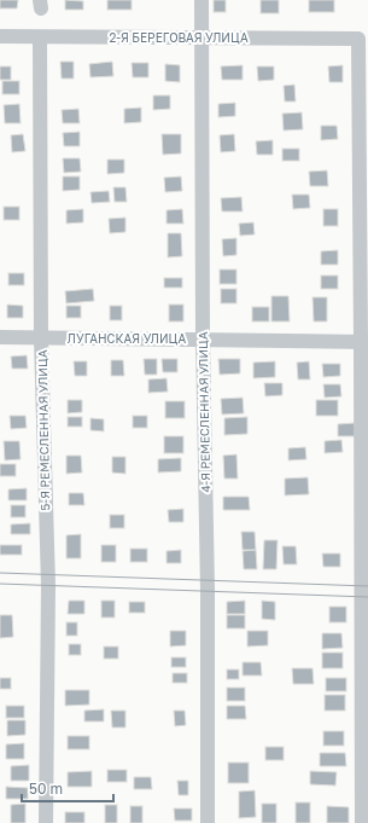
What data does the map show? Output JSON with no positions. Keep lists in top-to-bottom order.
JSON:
{
  "streets": {
    "street": [
      "2-Я БЕРЕГОВАЯ УЛИЦА",
      "ЛУГАНСКАЯ УЛИЦА",
      "4-Я РЕМЕСЛЕННАЯ УЛИЦА",
      "5-Я РЕМЕСЛЕННАЯ УЛИЦА"
    ]
  },
  "crossings": [
    ["2-Я БЕРЕГОВАЯ УЛИЦА", "ЛУГАНСКАЯ УЛИЦА"],
    ["2-Я БЕРЕГОВАЯ УЛИЦА", "4-Я РЕМЕСЛЕННАЯ УЛИЦА"],
    ["2-Я БЕРЕГОВАЯ УЛИЦА", "5-Я РЕМЕСЛЕННАЯ УЛИЦА"],
    ["ЛУГАНСКАЯ УЛИЦА", "4-Я РЕМЕСЛЕННАЯ УЛИЦА"],
    ["ЛУГАНСКАЯ УЛИЦА", "5-Я РЕМЕСЛЕННАЯ УЛИЦА"]
  ],
  "scale_bar": "50 m"
}
